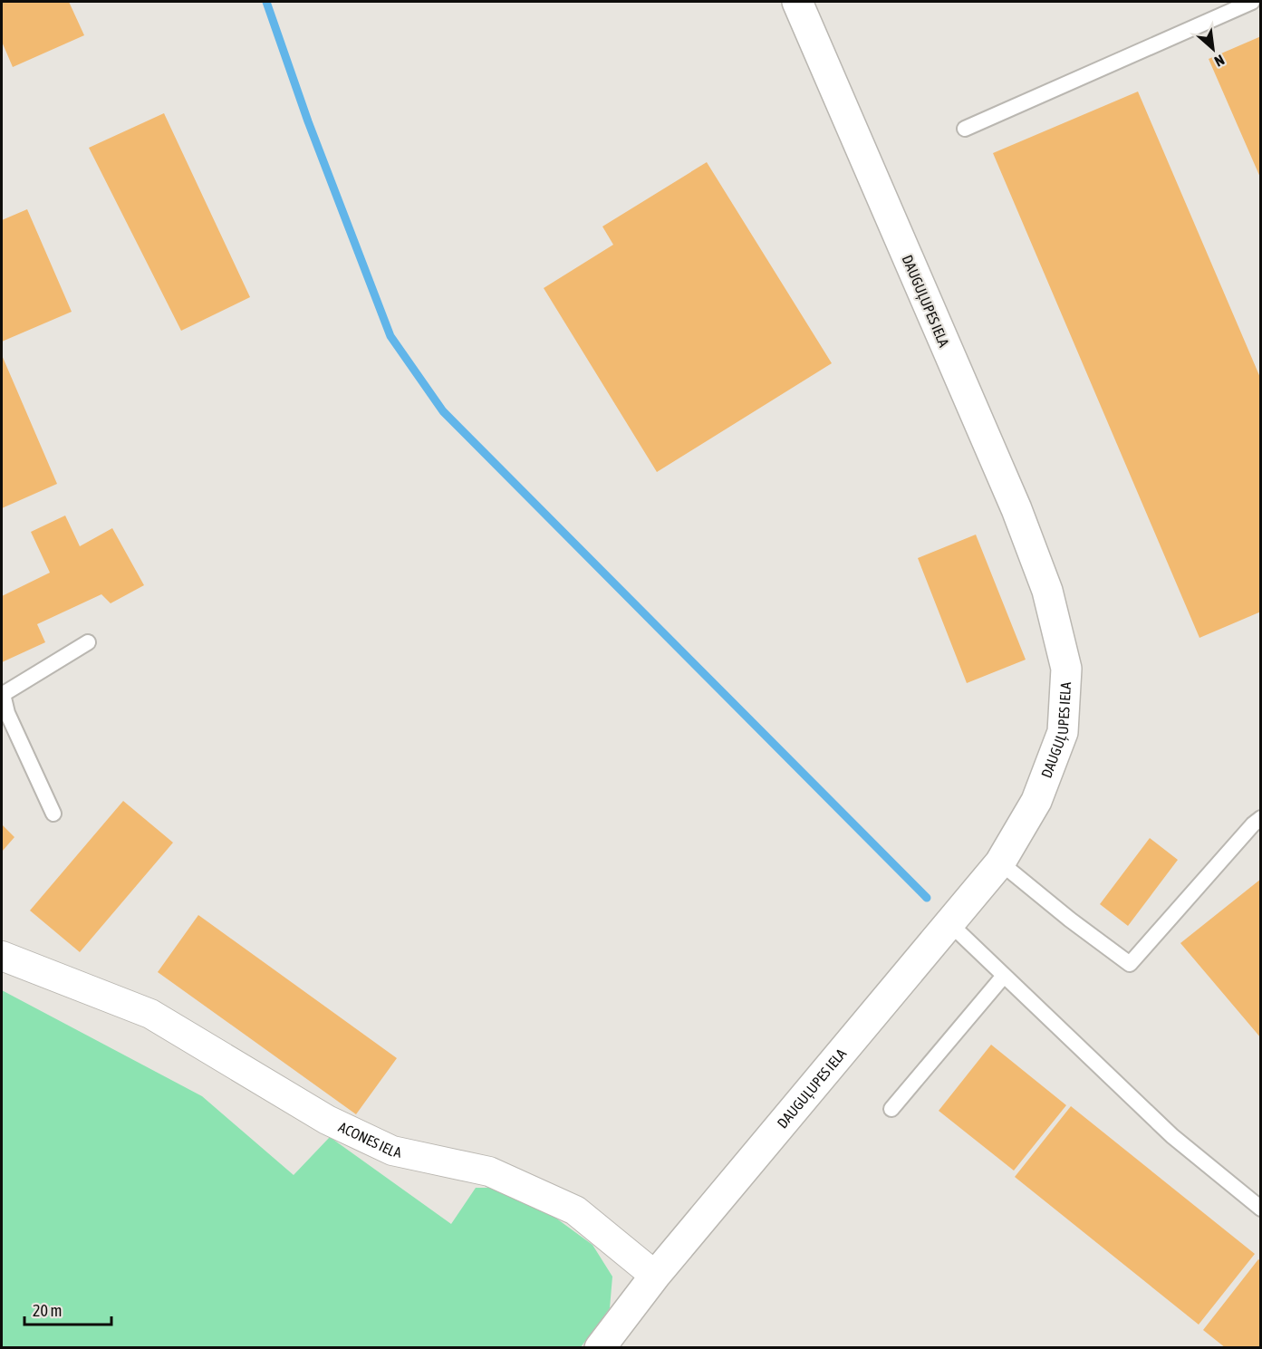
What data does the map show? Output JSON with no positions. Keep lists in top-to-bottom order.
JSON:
{
  "streets": {
    "street": ["DAUGUĻUPES IELA", "ACONES IELA"]
  },
  "crossings": [
    ["DAUGUĻUPES IELA", "ACONES IELA"]
  ],
  "scale_bar": "20 m",
  "north": "bottom right"
}
